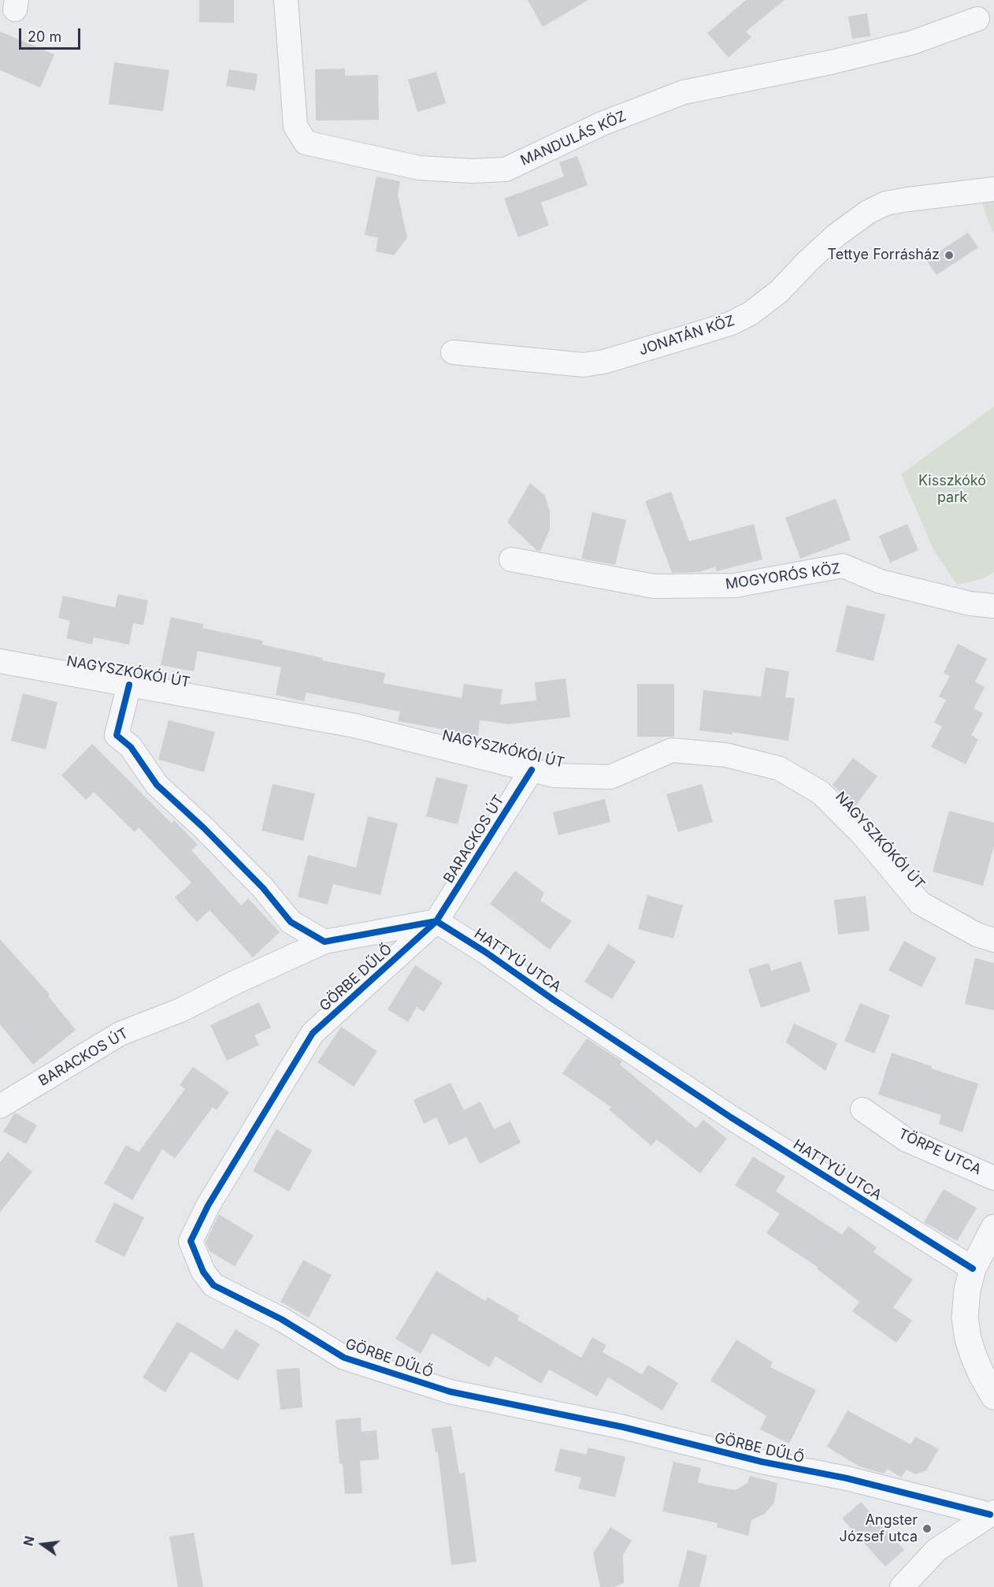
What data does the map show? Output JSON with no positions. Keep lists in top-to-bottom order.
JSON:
{
  "streets": {
    "street": [
      "MANDULÁS KÖZ",
      "JONATÁN KÖZ",
      "MOGYORÓS KÖZ",
      "NAGYSZKÓKÓI ÚT",
      "BARACKOS ÚT",
      "HATTYÚ UTCA",
      "GÖRBE DŰLŐ",
      "TÖRPE UTCA"
    ]
  },
  "crossings": [
    ["NAGYSZKÓKÓI ÚT", "BARACKOS ÚT"],
    ["BARACKOS ÚT", "HATTYÚ UTCA"],
    ["BARACKOS ÚT", "GÖRBE DŰLŐ"],
    ["HATTYÚ UTCA", "GÖRBE DŰLŐ"]
  ],
  "parks": ["Kisszkókó park"],
  "places": ["Tettye Forrásház", "Angster József utca"],
  "scale_bar": "20 m",
  "north": "left"
}
